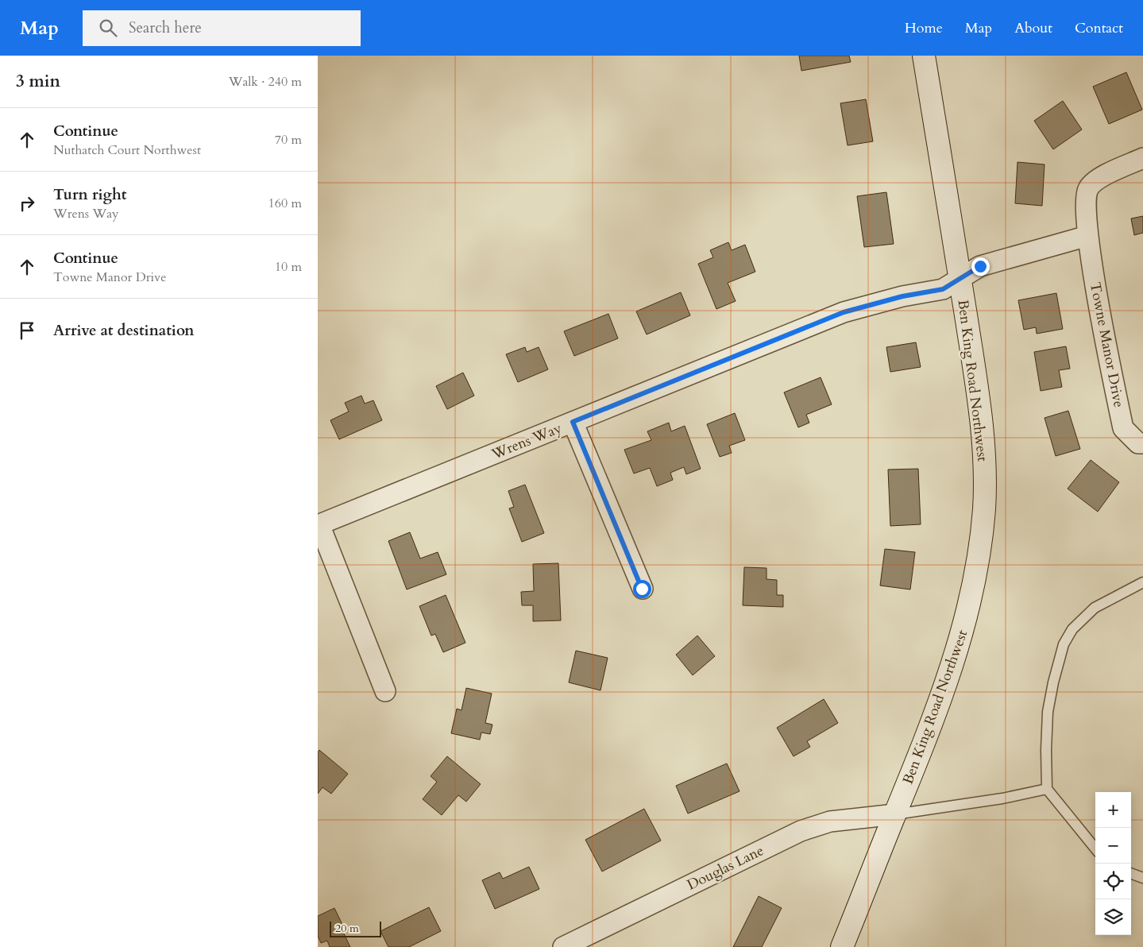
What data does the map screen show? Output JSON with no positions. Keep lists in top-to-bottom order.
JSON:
{
  "streets": {
    "street": [
      "Towne Manor Drive",
      "Ben King Road Northwest",
      "Wrens Way",
      "Douglas Lane"
    ]
  },
  "crossings": [
    ["Ben King Road Northwest", "Wrens Way"],
    ["Ben King Road Northwest", "Douglas Lane"]
  ],
  "scale_bar": "20 m",
  "page": {
    "header": "Map",
    "search": "Search here",
    "nav": [
      "Home",
      "Map",
      "About",
      "Contact"
    ],
    "heading": ["3 min", "Walk · 240 m"],
    "list": [
      ["Continue", "Nuthatch Court Northwest", "70 m"],
      ["Turn right", "Wrens Way", "160 m"],
      ["Continue", "Towne Manor Drive", "10 m"],
      "Arrive at destination"
    ],
    "map_buttons": ["+", "−"],
    "scale": "20 m"
  }
}
